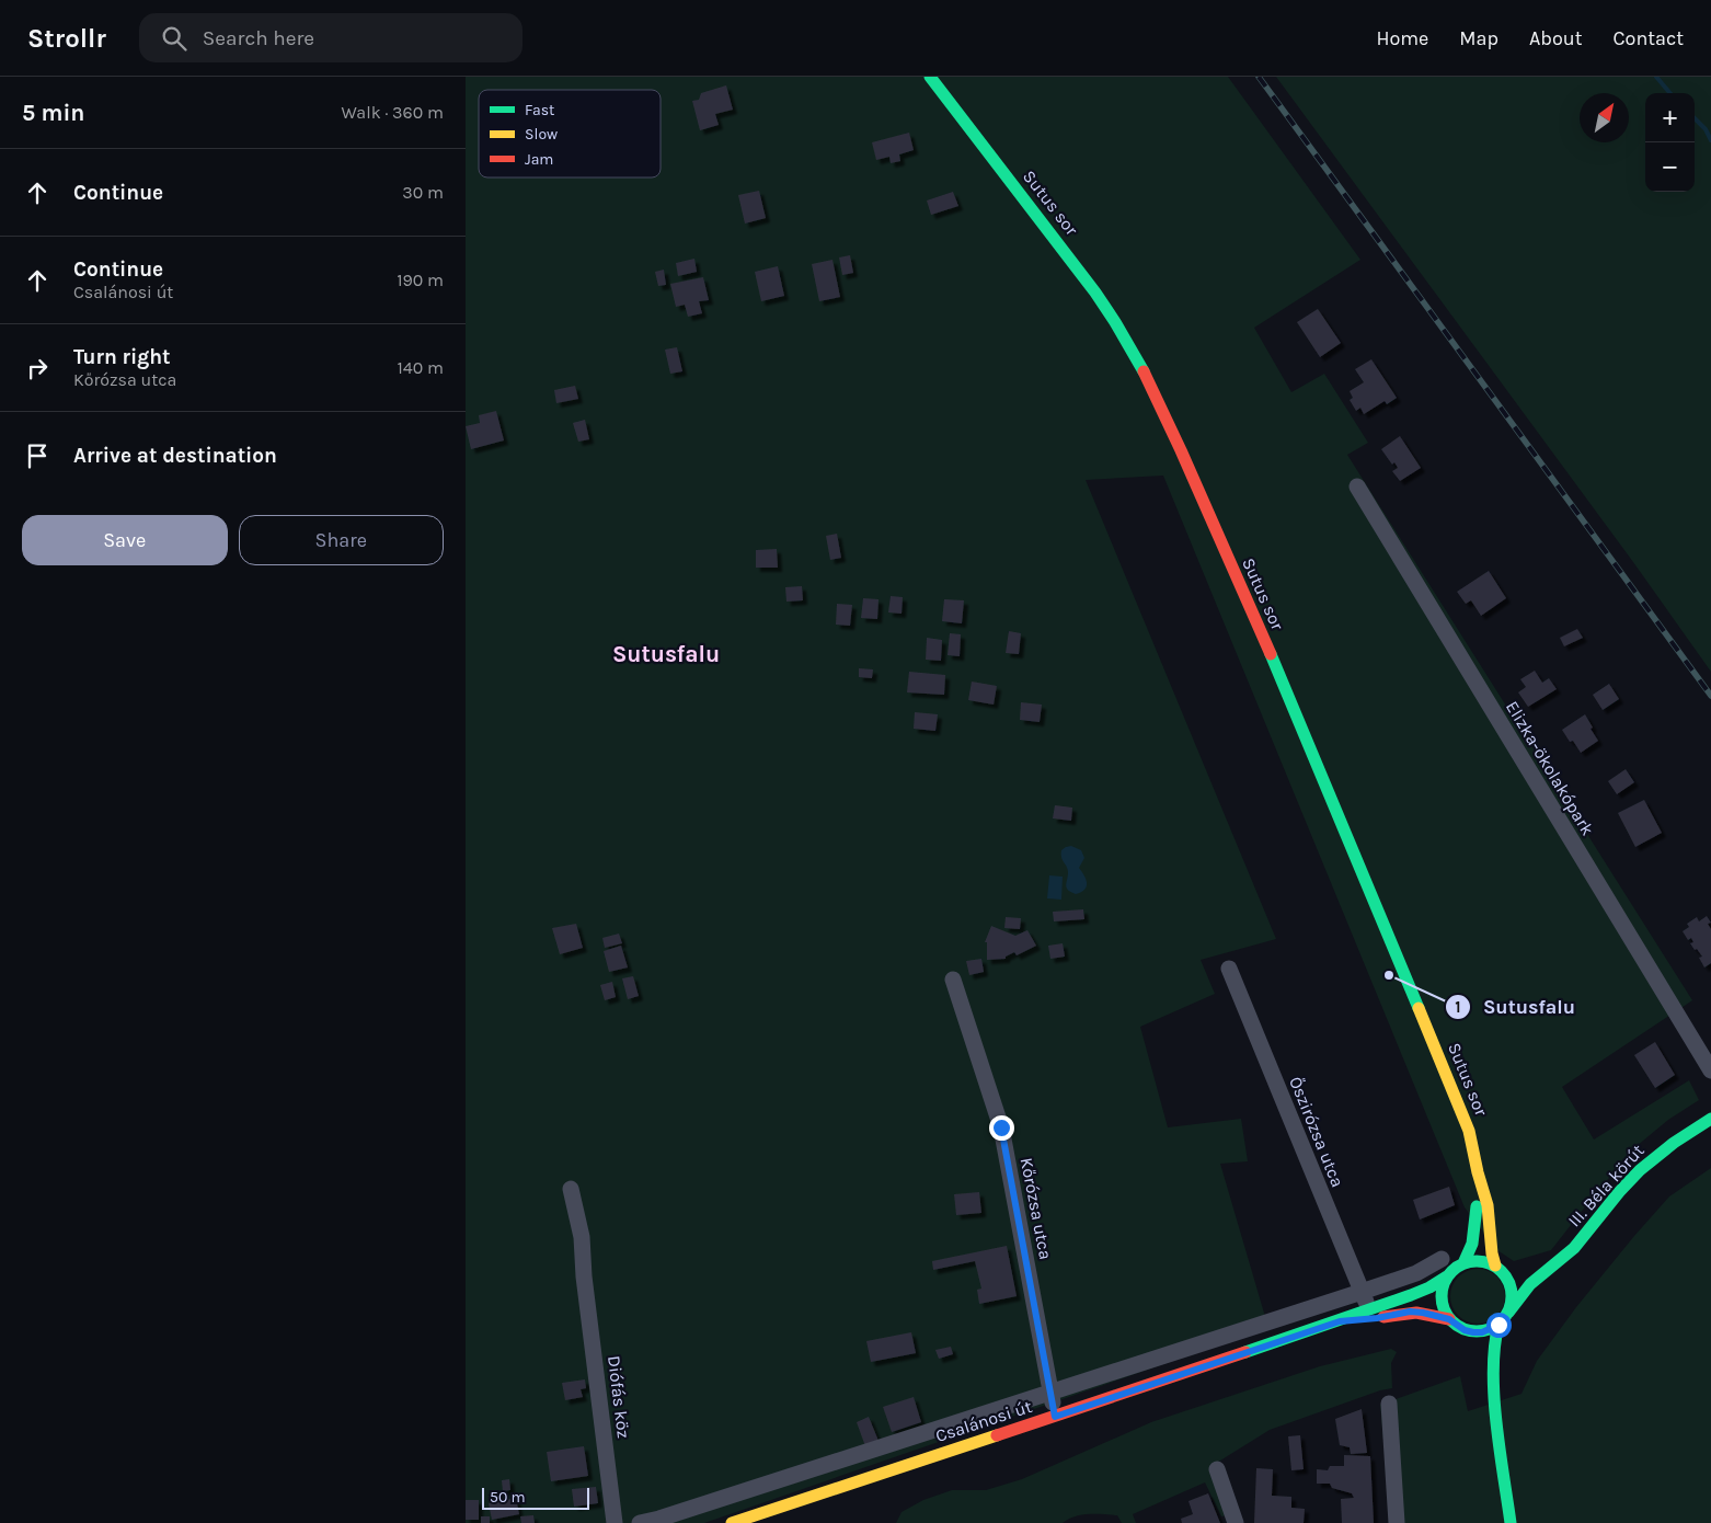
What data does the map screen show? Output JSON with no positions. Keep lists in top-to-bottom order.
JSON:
{
  "streets": {
    "main road": ["Sutus sor", "III. Béla körút", "Csalánosi út"],
    "street": [
      "Elizka-ökolakópark",
      "Őszirózsa utca",
      "Kőrózsa utca",
      "Diófás köz"
    ]
  },
  "crossings": [
    ["Őszirózsa utca", "Csalánosi út"],
    ["III. Béla körút", "Csalánosi út"],
    ["Kőrózsa utca", "Csalánosi út"]
  ],
  "districts": ["Sutusfalu"],
  "places": ["Sutusfalu"],
  "legend": ["Fast", "Slow", "Jam"],
  "scale_bar": "50 m",
  "north": "top right",
  "page": {
    "header": "Strollr",
    "search": "Search here",
    "nav": [
      "Home",
      "Map",
      "About",
      "Contact"
    ],
    "heading": ["5 min", "Walk · 360 m"],
    "map_buttons": ["+", "−"],
    "list": [
      ["Continue", "30 m"],
      ["Continue", "Csalánosi út", "190 m"],
      ["Turn right", "Kőrózsa utca", "140 m"],
      "Arrive at destination"
    ],
    "buttons": ["Save", "Share"],
    "scale": "50 m"
  }
}
